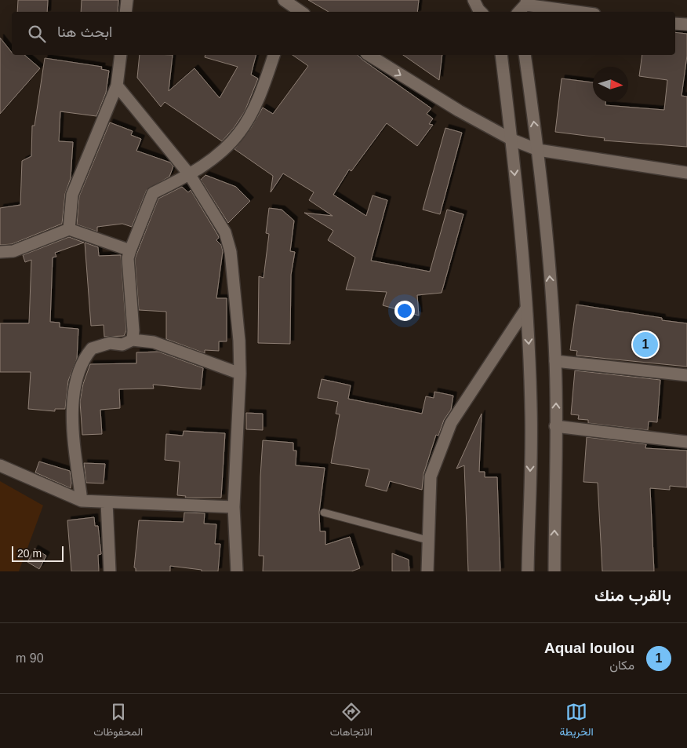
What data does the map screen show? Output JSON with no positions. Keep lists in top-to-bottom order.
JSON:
{
  "scale_bar": "20 m",
  "north": "right",
  "page": {
    "search": "ابحث هنا",
    "pins": "1",
    "scale": "20 m",
    "heading": "بالقرب منك",
    "list": [
      {
        "mark": "1",
        "name": "Aqual loulou",
        "note": "مكان",
        "value": "90 m"
      }
    ],
    "nav": ["الخريطة", "الاتجاهات", "المحفوظات"]
  }
}
